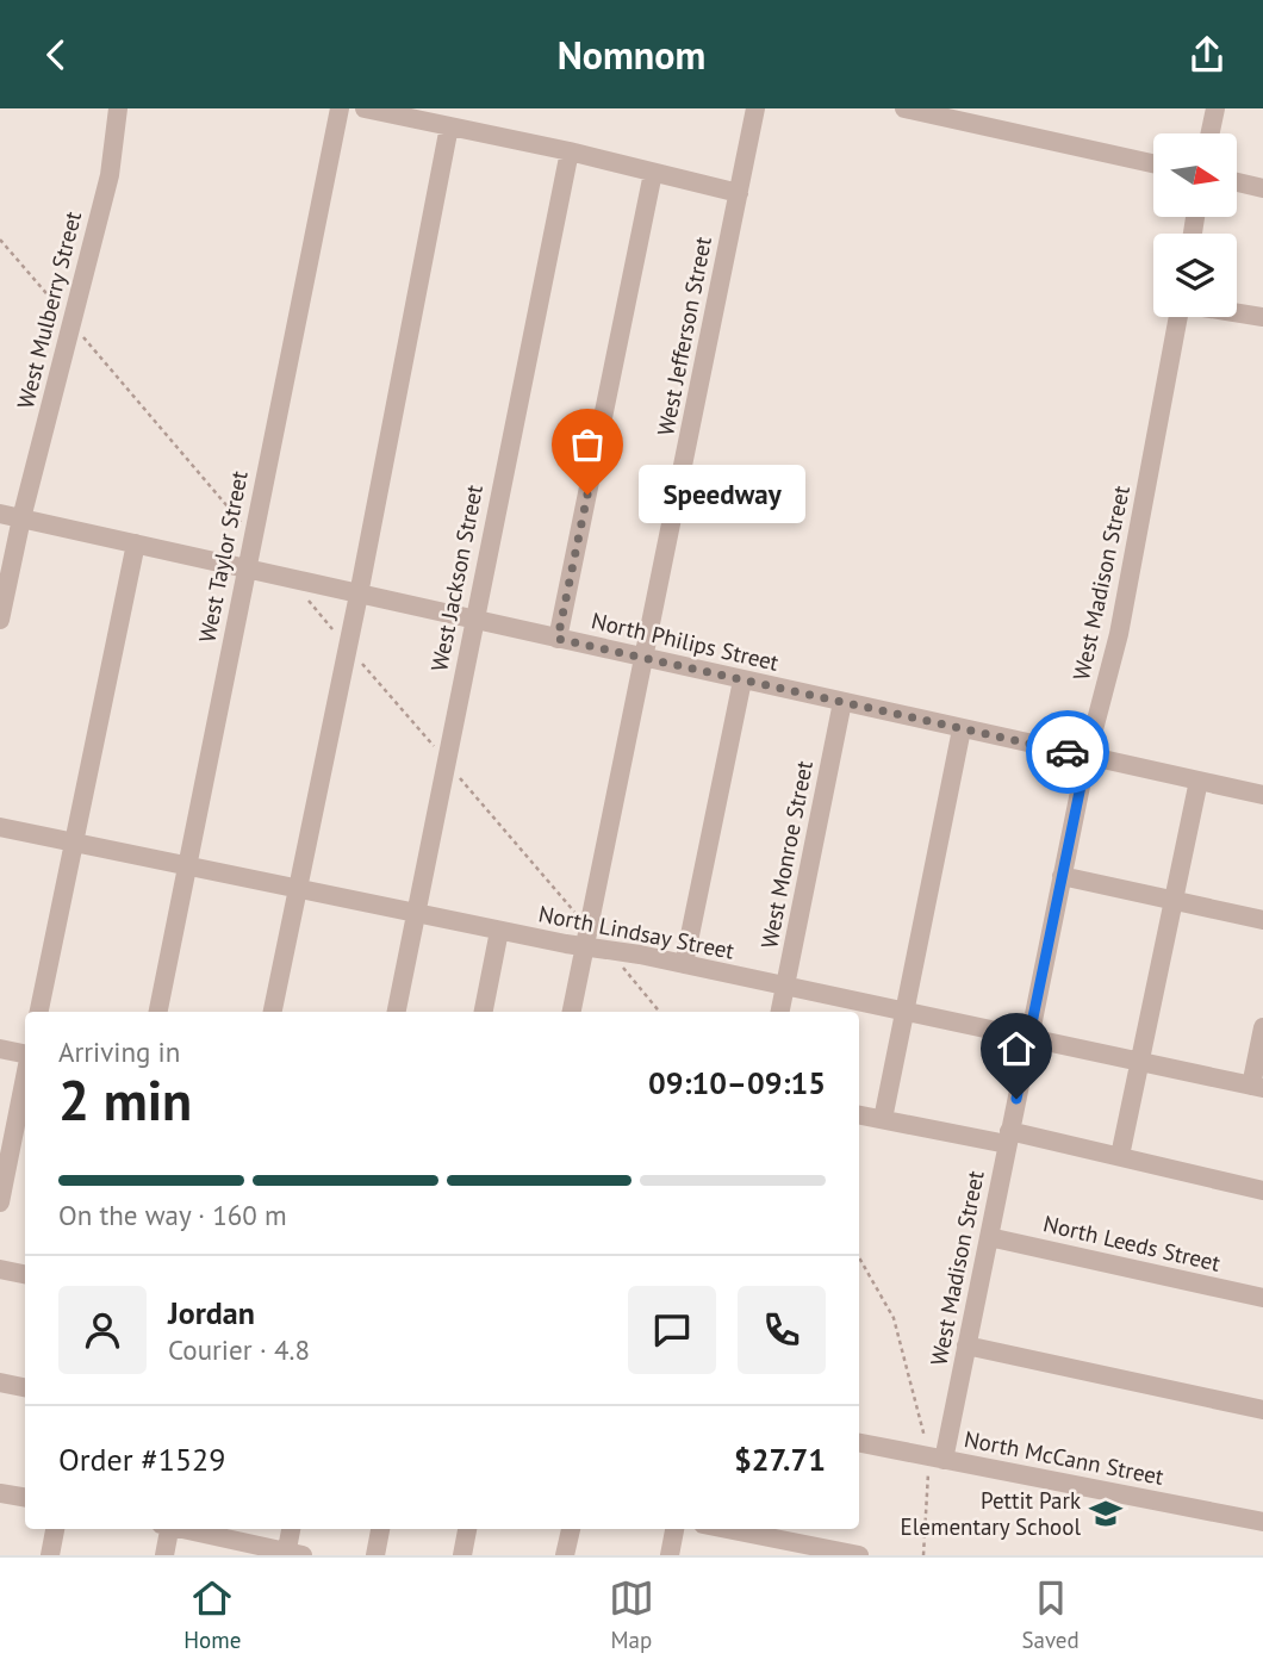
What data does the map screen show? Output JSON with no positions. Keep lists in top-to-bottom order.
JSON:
{
  "streets": {
    "street": [
      "West Mulberry Street",
      "West Jefferson Street",
      "West Taylor Street",
      "West Jackson Street",
      "West Madison Street",
      "North Philips Street",
      "West Monroe Street",
      "North Lindsay Street",
      "North Leeds Street",
      "North McCann Street"
    ]
  },
  "crossings": [
    ["West Mulberry Street", "North Philips Street"],
    ["West Jefferson Street", "North Philips Street"],
    ["West Jefferson Street", "North Lindsay Street"],
    ["West Taylor Street", "North Philips Street"],
    ["West Taylor Street", "North Lindsay Street"],
    ["West Jackson Street", "North Philips Street"],
    ["West Jackson Street", "North Lindsay Street"],
    ["West Madison Street", "North Philips Street"],
    ["West Madison Street", "North Lindsay Street"],
    ["West Madison Street", "North Leeds Street"],
    ["West Madison Street", "North McCann Street"],
    ["North Philips Street", "West Monroe Street"],
    ["West Monroe Street", "North Lindsay Street"]
  ],
  "places": {
    "other": ["Speedway"],
    "school or university": ["Pettit Park Elementary School"]
  },
  "north": "right",
  "page": {
    "header": "Nomnom",
    "bubble": "Speedway",
    "heading": ["2 min", "Arriving in", "09:10–09:15"],
    "panel": [
      "Jordan",
      "Courier · 4.8",
      "Order #1529",
      "$27.71"
    ],
    "bar": "On the way · 160 m",
    "tabs": ["Home", "Map", "Saved"]
  }
}
